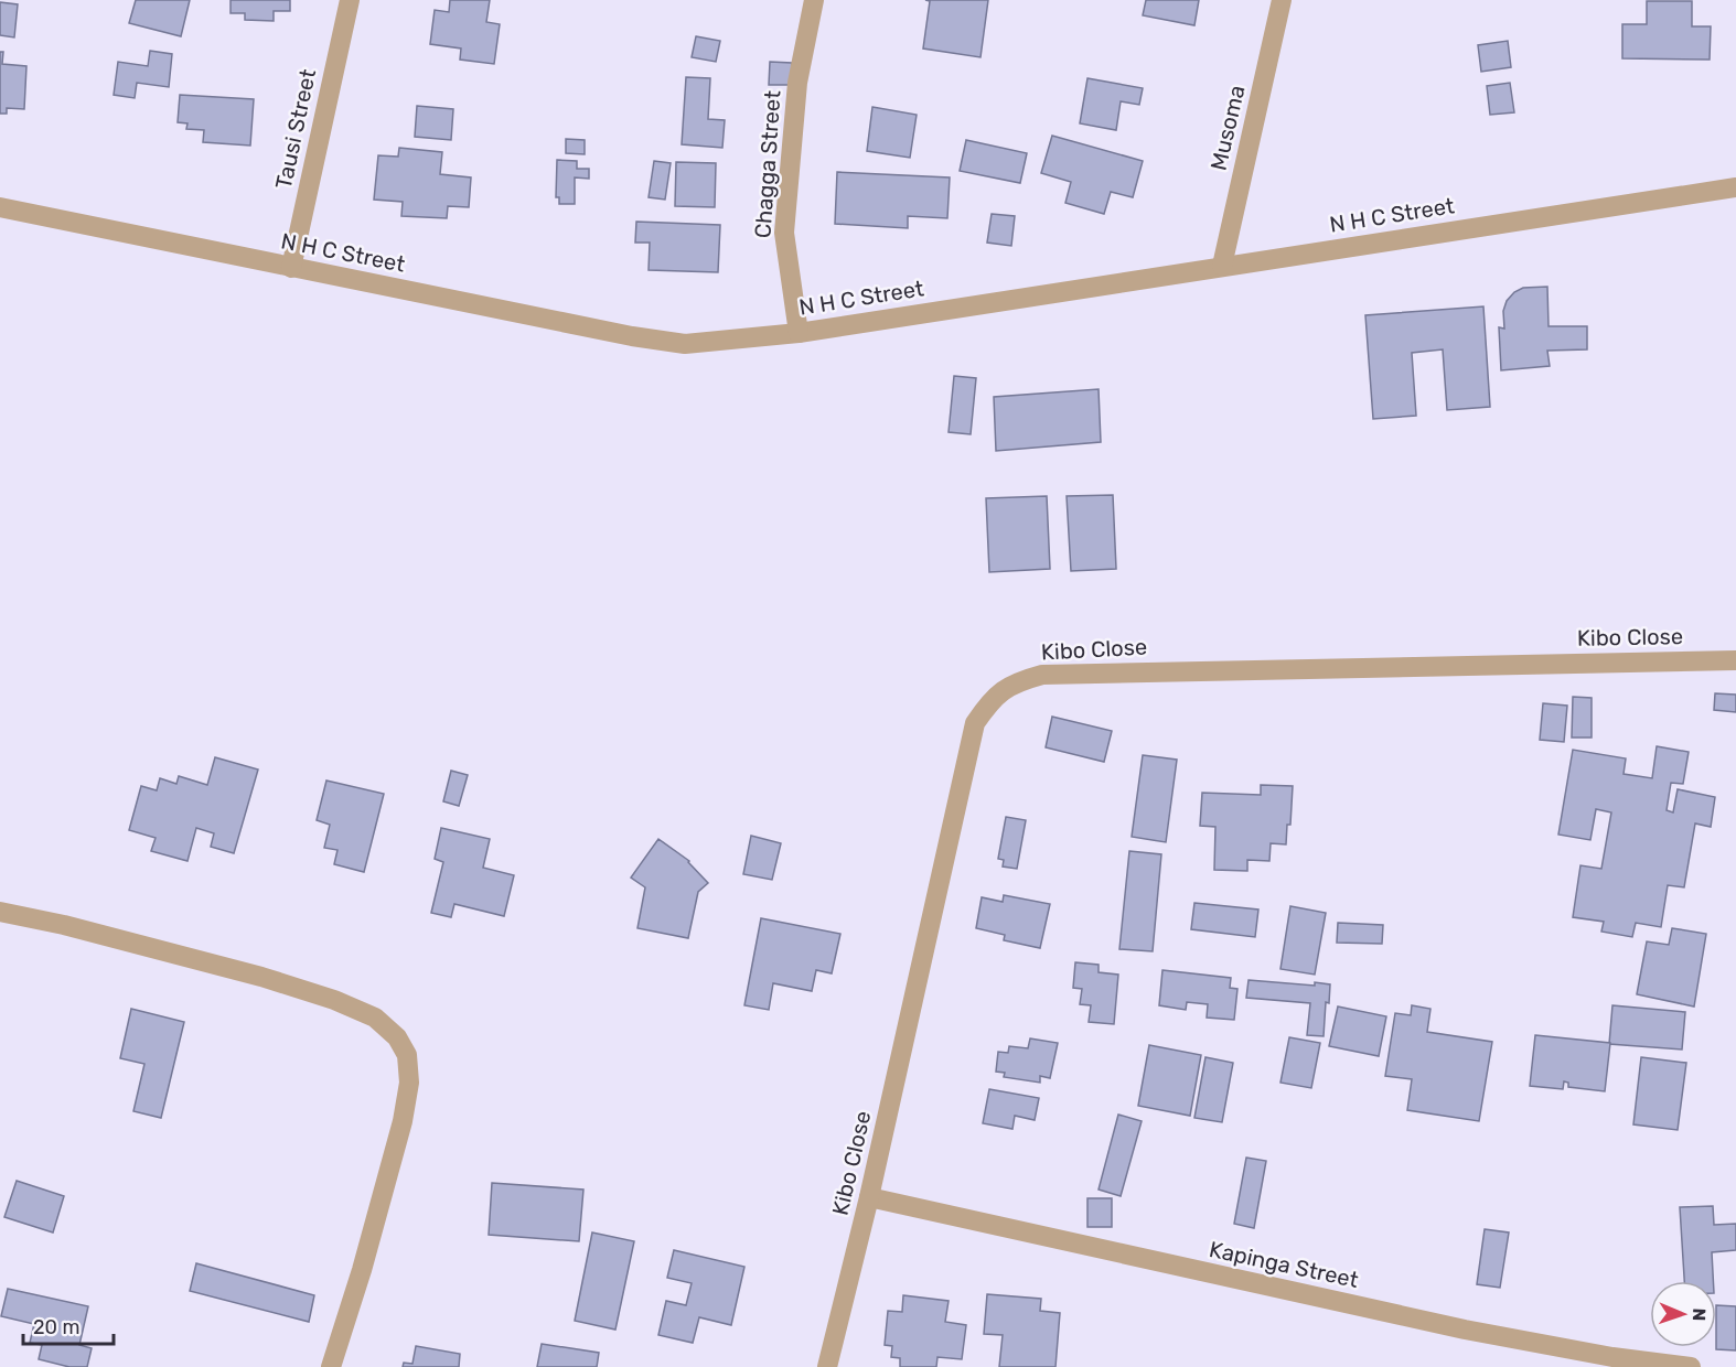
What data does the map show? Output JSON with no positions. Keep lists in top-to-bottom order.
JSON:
{
  "streets": {
    "street": [
      "Musoma",
      "Tausi Street",
      "Chagga Street",
      "N H C Street",
      "Kibo Close",
      "Kapinga Street"
    ]
  },
  "crossings": [
    ["Musoma", "N H C Street"],
    ["Tausi Street", "N H C Street"],
    ["Chagga Street", "N H C Street"],
    ["Kibo Close", "Kapinga Street"]
  ],
  "scale_bar": "20 m",
  "north": "right"
}
